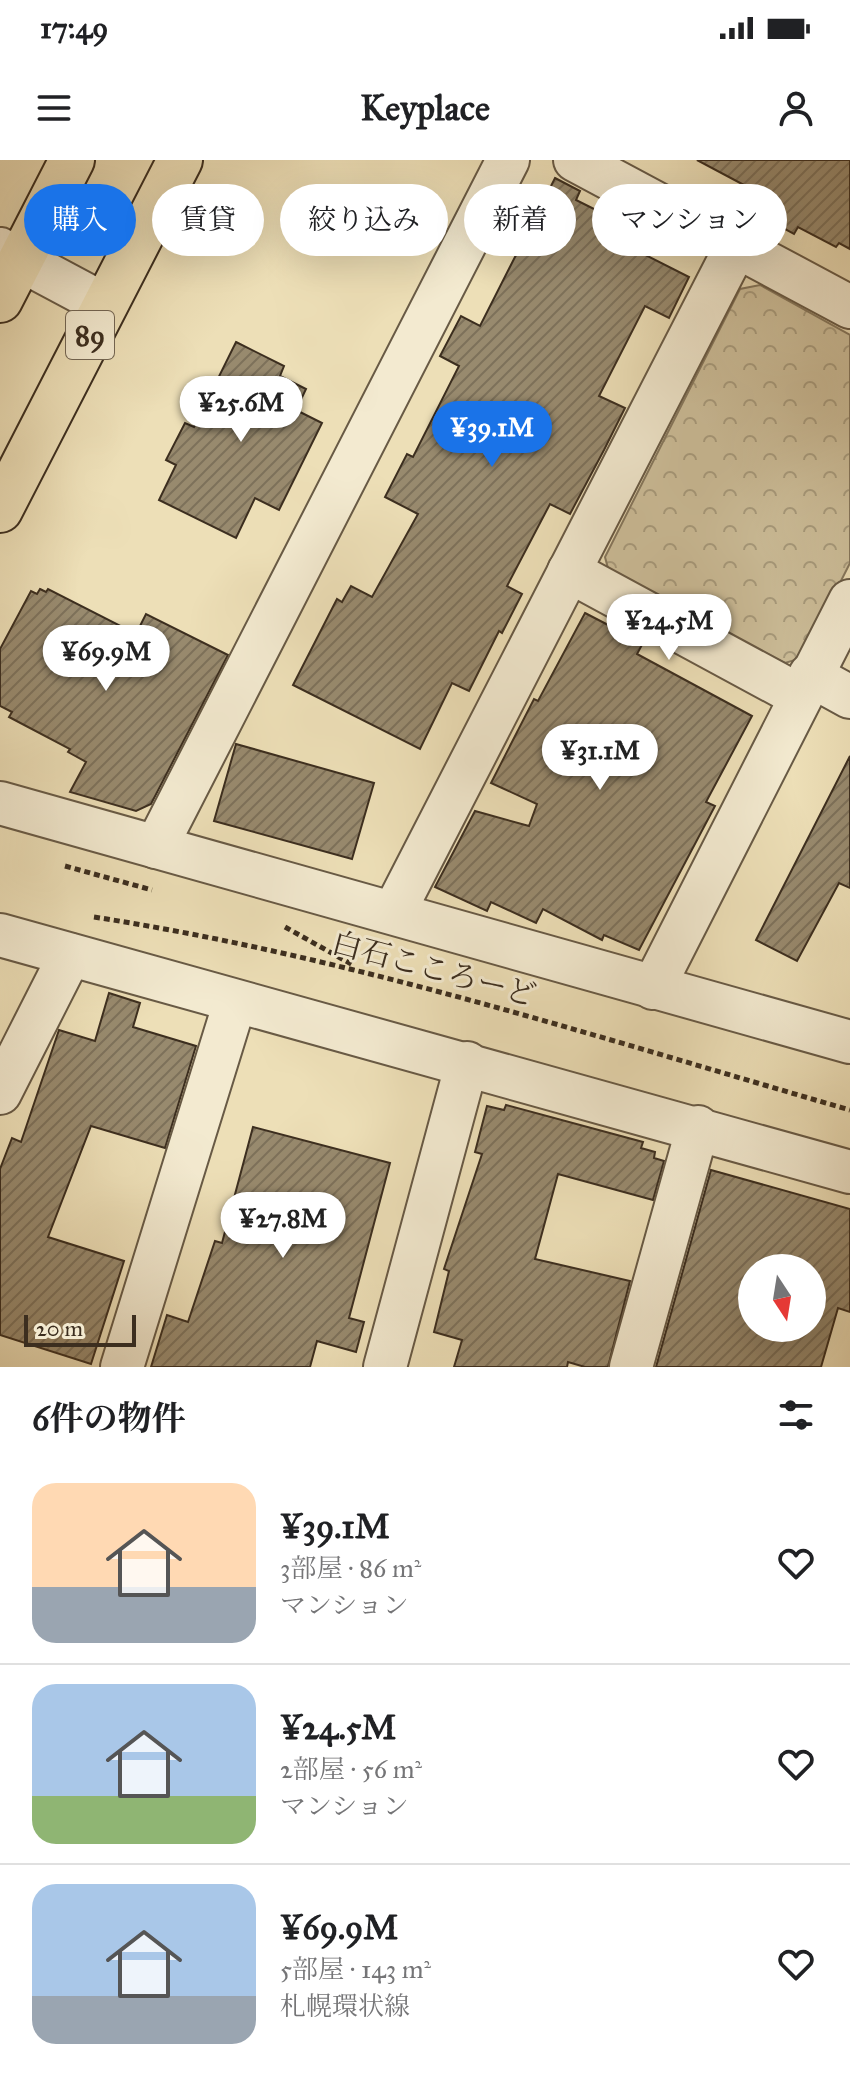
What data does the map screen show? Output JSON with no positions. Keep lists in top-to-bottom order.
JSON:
{
  "streets": {
    "main road": ["89"],
    "path": ["白石こころーど"]
  },
  "scale_bar": "20 m",
  "north": "bottom",
  "page": {
    "status": "17:49",
    "header": "Keyplace",
    "chip": [
      "購入",
      "賃貸",
      "絞り込み",
      "新着",
      "マンション"
    ],
    "price": [
      "¥25.6M",
      "¥39.1M",
      "¥24.5M",
      "¥69.9M",
      "¥31.1M",
      "¥27.8M"
    ],
    "scale": "20 m",
    "heading": "6件の物件",
    "list": [
      {
        "name": "¥39.1M",
        "note": "3部屋 · 86 m² · マンション"
      },
      {
        "name": "¥24.5M",
        "note": "2部屋 · 56 m² · マンション"
      },
      {
        "name": "¥69.9M",
        "note": "5部屋 · 143 m² · 札幌環状線"
      }
    ]
  }
}
